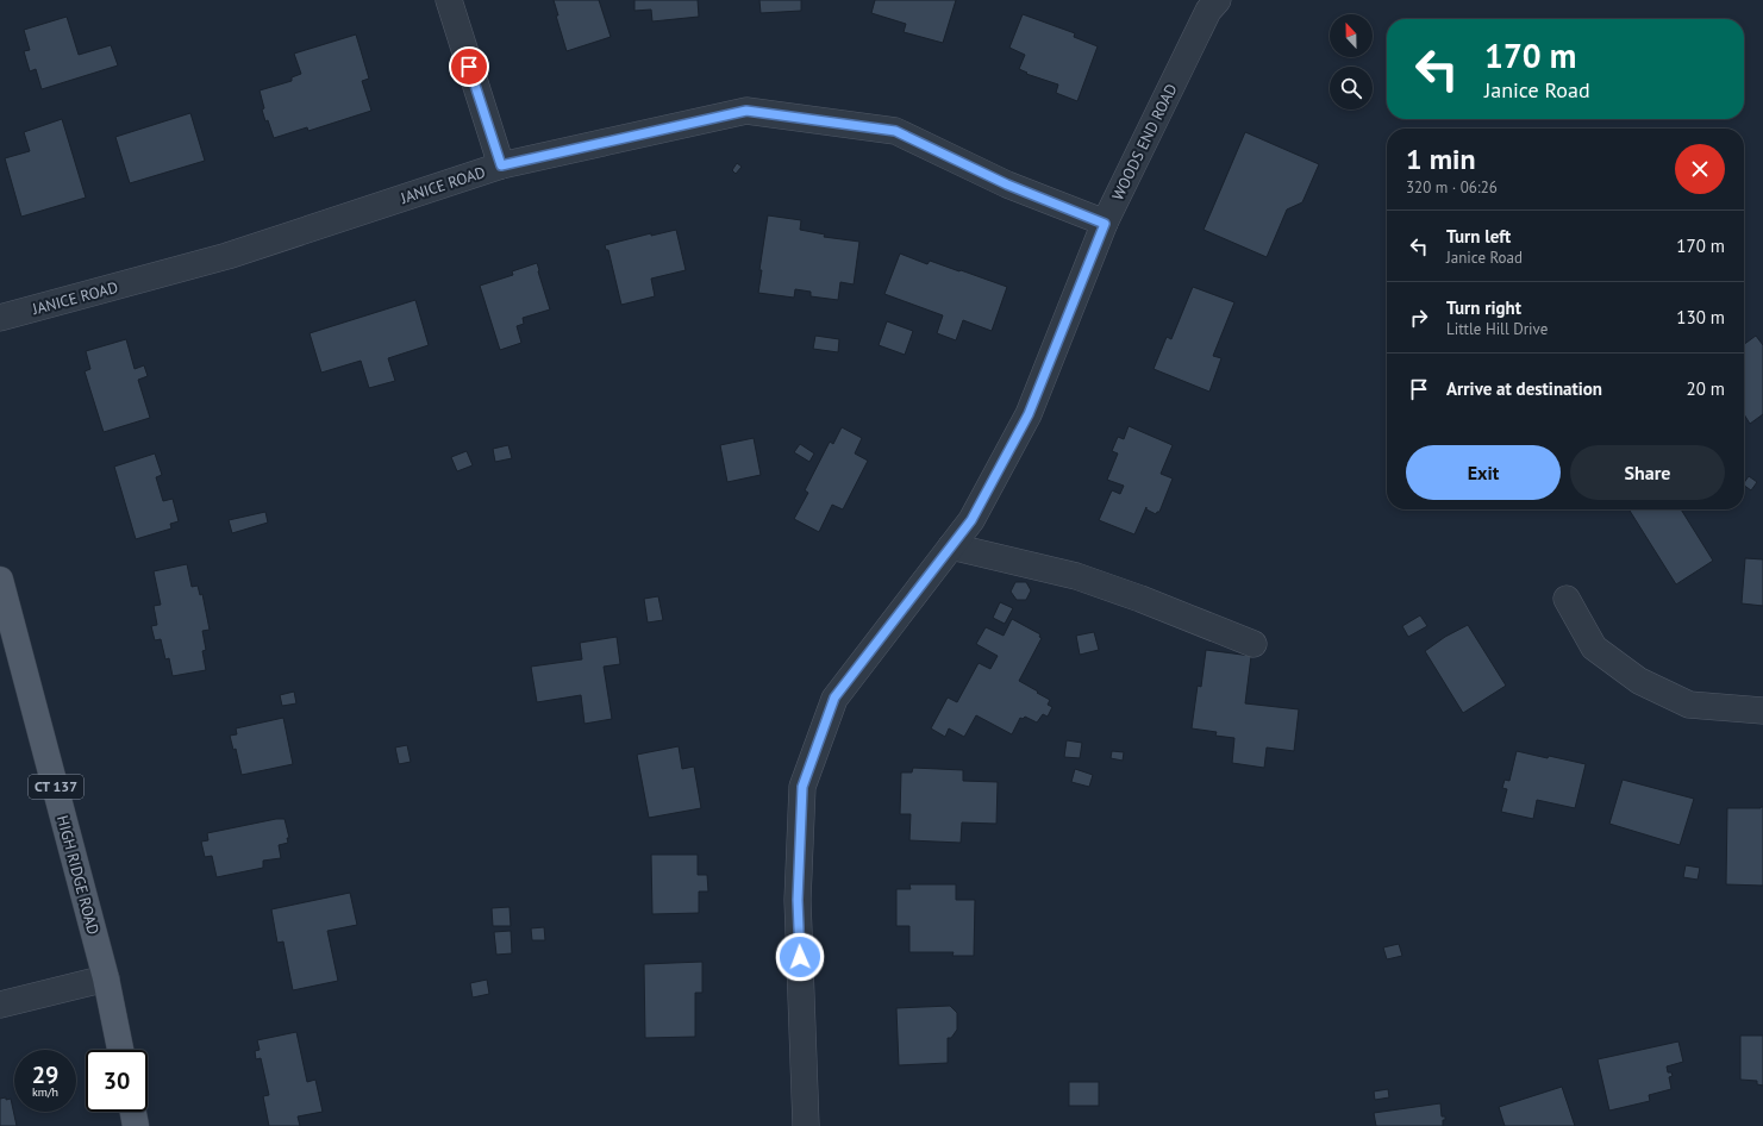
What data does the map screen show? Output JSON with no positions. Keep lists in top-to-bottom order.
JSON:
{
  "streets": {
    "main road": ["CT 137", "HIGH RIDGE ROAD"],
    "street": ["WOODS END ROAD", "JANICE ROAD"]
  },
  "crossings": [
    ["WOODS END ROAD", "JANICE ROAD"]
  ],
  "north": "top",
  "page": {
    "turn": ["170 m", "Janice Road"],
    "heading": ["1 min", "320 m · 06:26"],
    "list": [
      {
        "name": "Turn left",
        "note": "Janice Road",
        "value": "170 m"
      },
      {
        "name": "Turn right",
        "note": "Little Hill Drive",
        "value": "130 m"
      },
      {
        "name": "Arrive at destination",
        "value": "20 m"
      }
    ],
    "buttons": ["Exit", "Share"],
    "speed": "29 km/h",
    "limit": "30"
  }
}
